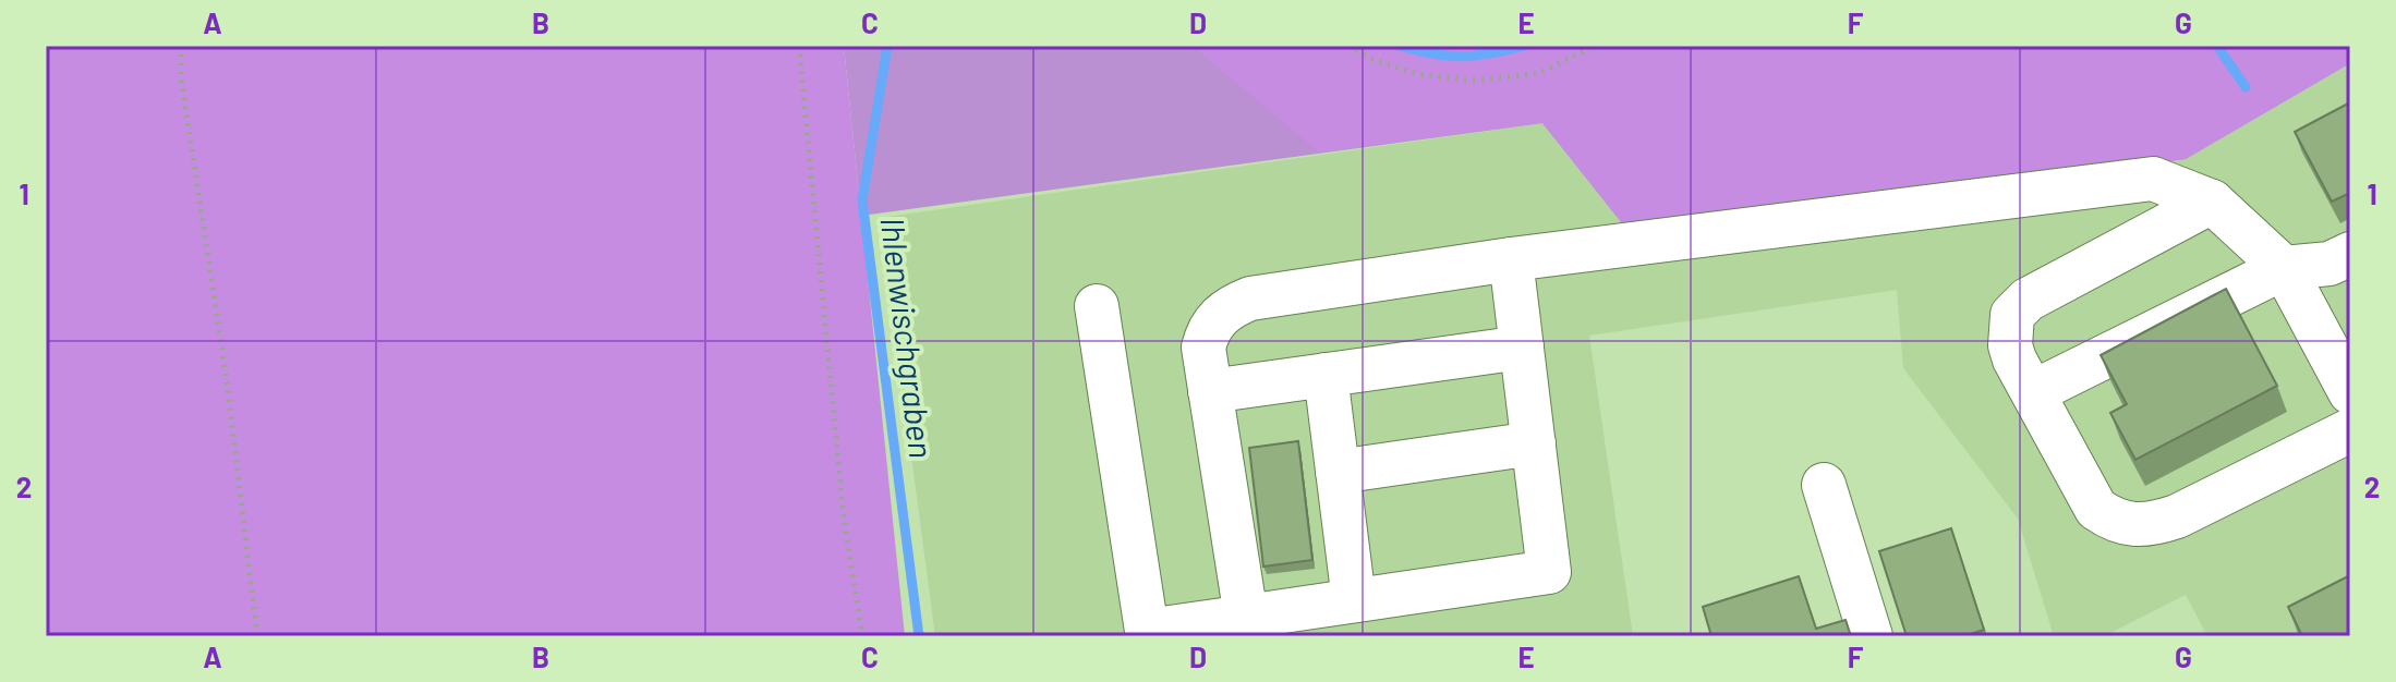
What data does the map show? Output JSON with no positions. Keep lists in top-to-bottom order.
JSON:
{
  "water": ["Ihlenwischgraben"],
  "grid": {
    "columns": [
      "A",
      "B",
      "C",
      "D",
      "E",
      "F",
      "G"
    ],
    "rows": ["1", "2"]
  }
}
